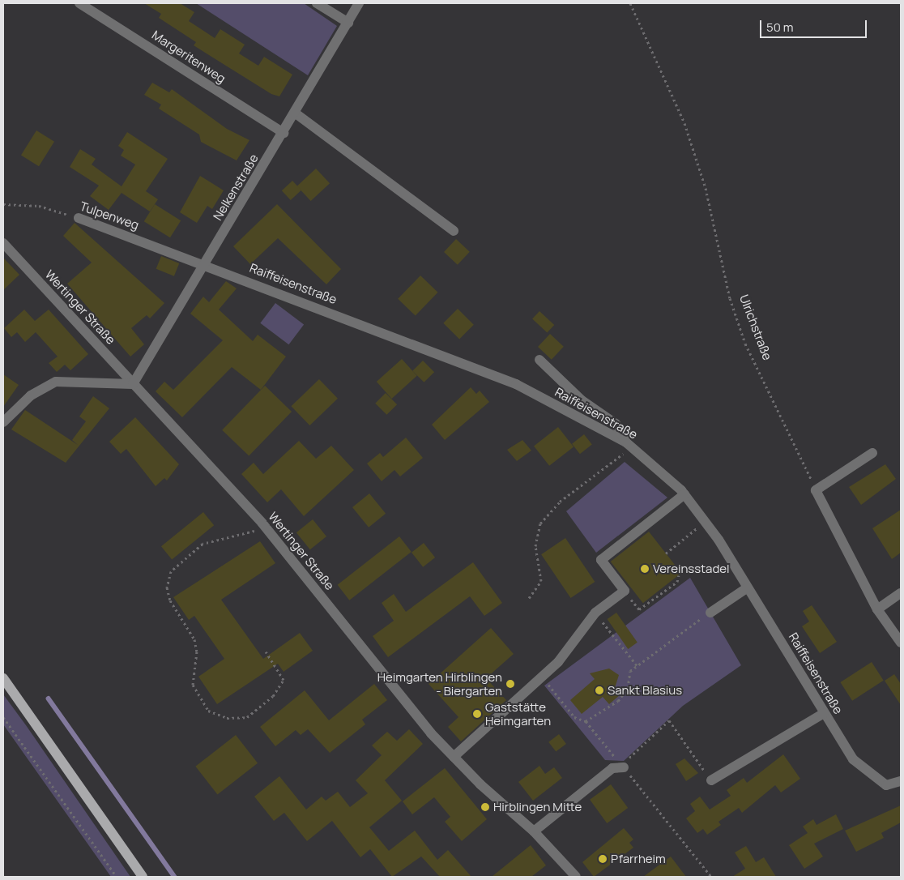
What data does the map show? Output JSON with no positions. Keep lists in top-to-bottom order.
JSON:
{
  "streets": {
    "street": [
      "Margeritenweg",
      "Nelkenstraße",
      "Tulpenweg",
      "Raiffeisenstraße",
      "Wertinger Straße"
    ],
    "path": ["Ulrichstraße"]
  },
  "crossings": [
    ["Margeritenweg", "Nelkenstraße"],
    ["Nelkenstraße", "Tulpenweg"],
    ["Nelkenstraße", "Raiffeisenstraße"],
    ["Nelkenstraße", "Wertinger Straße"],
    ["Tulpenweg", "Raiffeisenstraße"]
  ],
  "places": [
    "Vereinsstadel",
    "Heimgarten Hirblingen - Biergarten",
    "Sankt Blasius",
    "Gaststätte Heimgarten",
    "Hirblingen Mitte",
    "Pfarrheim"
  ],
  "scale_bar": "50 m"
}
